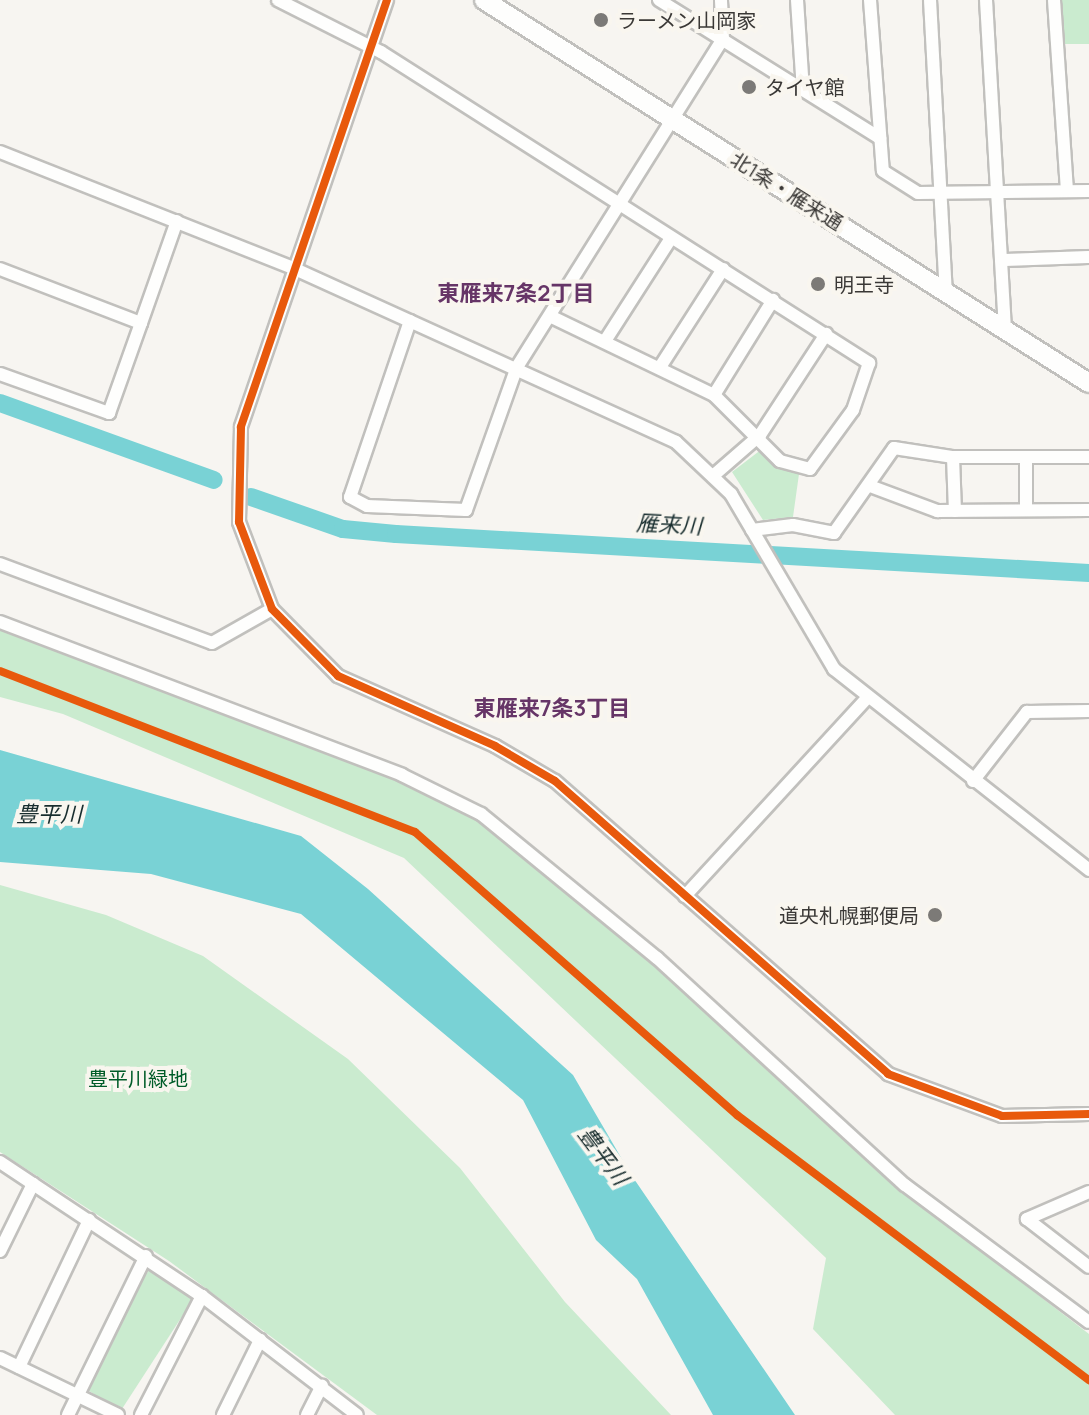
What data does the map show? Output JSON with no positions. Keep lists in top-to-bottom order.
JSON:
{
  "streets": {
    "highway": ["北1条・雁来通"]
  },
  "districts": ["東雁来7条2丁目", "東雁来7条3丁目"],
  "water": ["雁来川", "豊平川"],
  "parks": ["豊平川緑地"],
  "places": [
    "ラーメン山岡家",
    "タイヤ館",
    "明王寺",
    "道央札幌郵便局"
  ]
}
